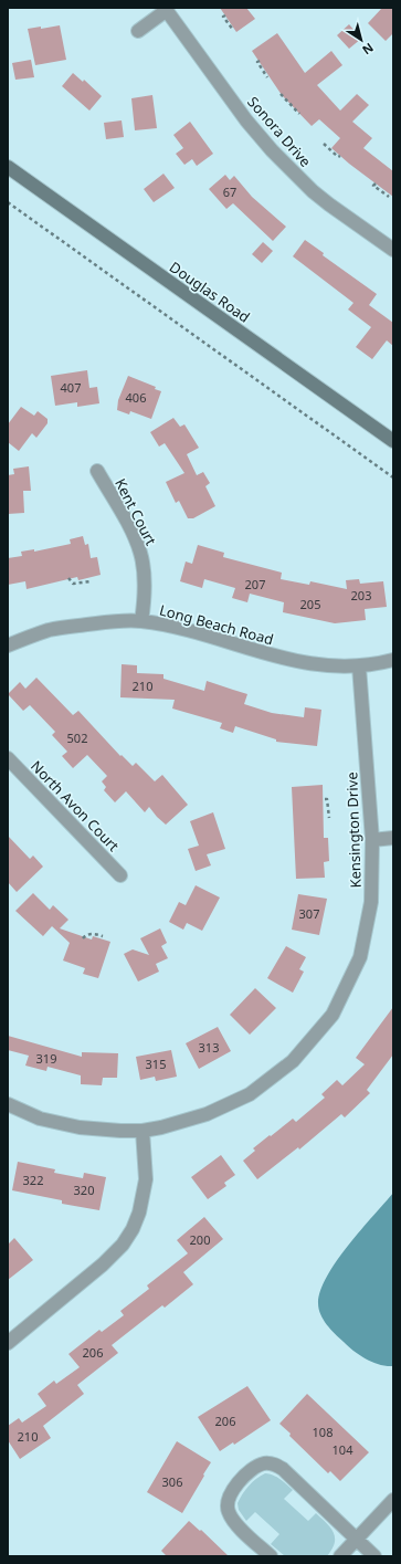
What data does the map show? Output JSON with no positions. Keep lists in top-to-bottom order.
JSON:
{
  "streets": {
    "street": [
      "Sonora Drive",
      "Douglas Road",
      "Kent Court",
      "Long Beach Road",
      "North Avon Court",
      "Kensington Drive"
    ]
  },
  "crossings": [
    ["Kent Court", "Long Beach Road"],
    ["Long Beach Road", "Kensington Drive"]
  ],
  "house_numbers": [
    "67",
    "407",
    "406",
    "207",
    "203",
    "205",
    "210",
    "502",
    "307",
    "313",
    "319",
    "315",
    "322",
    "320",
    "200",
    "206",
    "206",
    "108",
    "210",
    "104",
    "306"
  ],
  "north": "bottom right"
}
